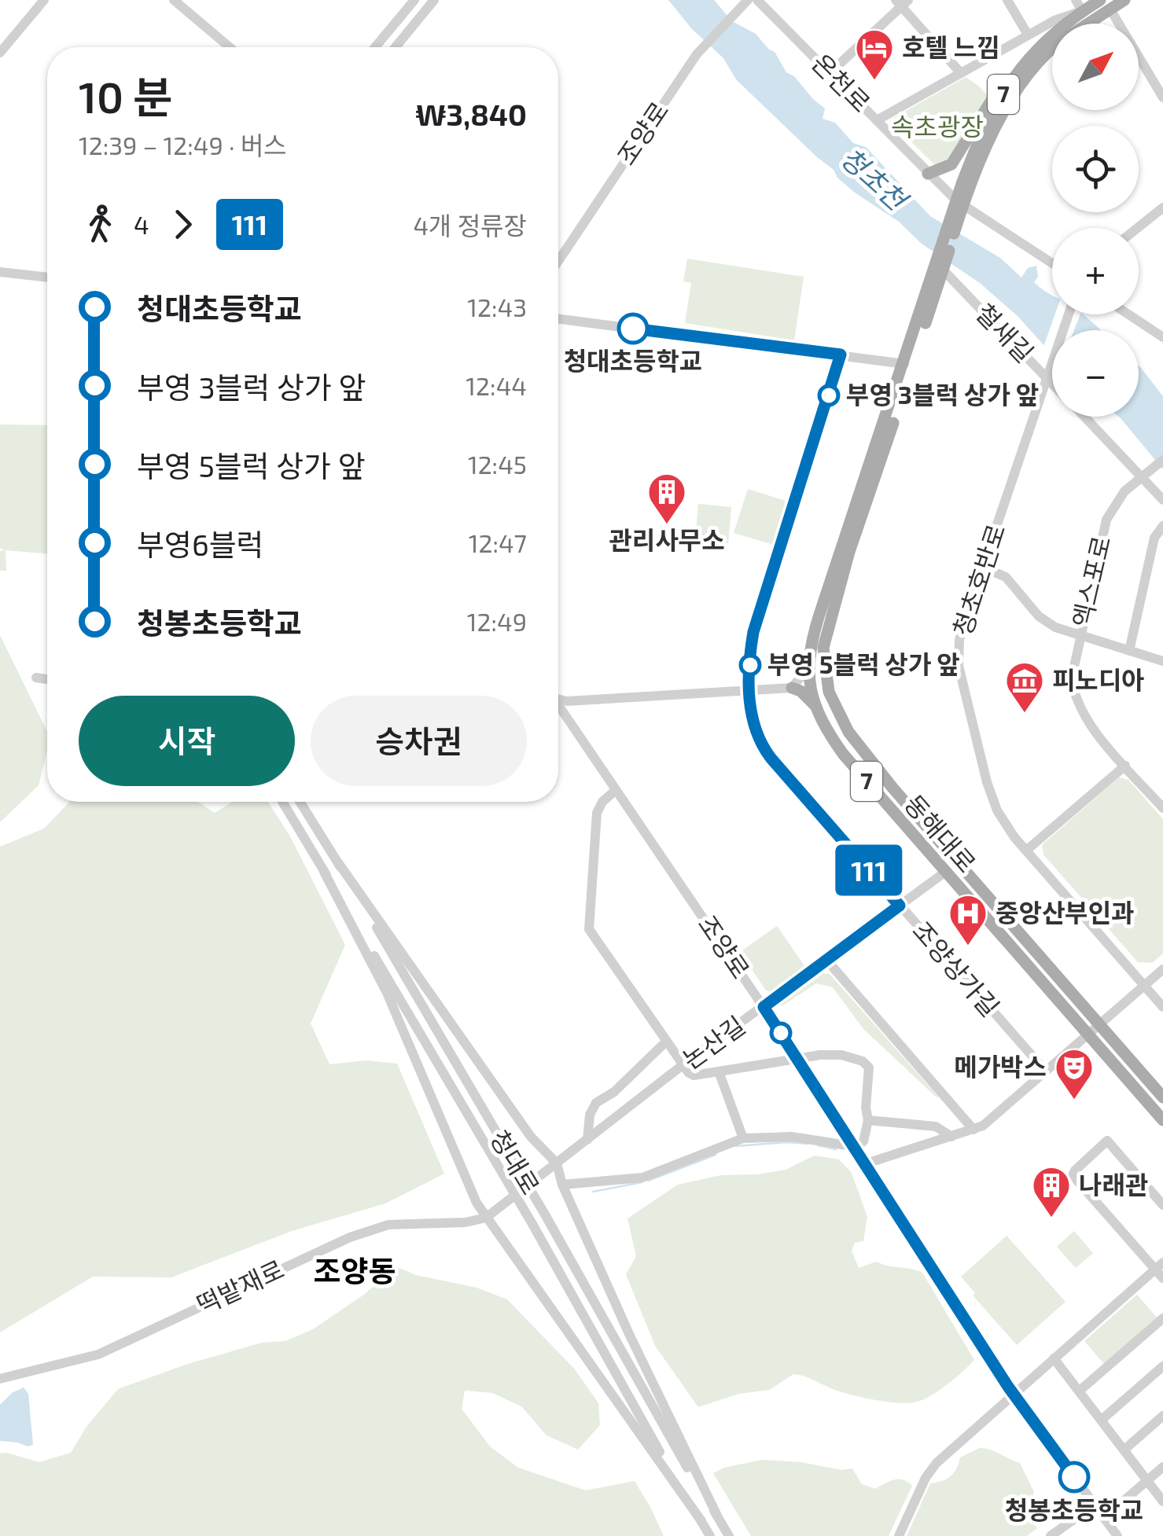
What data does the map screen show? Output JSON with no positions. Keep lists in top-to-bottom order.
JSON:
{
  "streets": {
    "main road": ["7", "동해대로"],
    "street": [
      "온천로",
      "조양로",
      "철새길",
      "청초호반로",
      "엑스포로",
      "조양상가길",
      "논산길",
      "청대로",
      "떡밭재로"
    ]
  },
  "crossings": [
    ["온천로", "7"],
    ["7", "철새길"],
    ["7", "동해대로"],
    ["조양로", "논산길"],
    ["철새길", "청초호반로"],
    ["철새길", "동해대로"],
    ["동해대로", "논산길"],
    ["조양상가길", "논산길"],
    ["논산길", "떡밭재로"]
  ],
  "districts": ["조양동"],
  "water": ["청초천"],
  "parks": ["속초광장"],
  "places": {
    "hotel": ["호텔 느낌"],
    "other": [
      "청대초등학교",
      "부영 3블럭 상가 앞",
      "부영 5블럭 상가 앞",
      "청봉초등학교"
    ],
    "building": ["관리사무소", "나래관"],
    "museum": ["피노디아"],
    "hospital": ["중앙산부인과"],
    "theatre": ["메가박스"]
  },
  "lines": ["bus line 111"],
  "north": "top right",
  "page": {
    "on_map": "111",
    "map_buttons": ["+", "−"],
    "heading": ["10 분", "12:39 – 12:49 · 버스", "₩3,840"],
    "legs": ["4", "111", "4개 정류장"],
    "list": [
      {
        "name": "청대초등학교",
        "value": "12:43"
      },
      {
        "name": "부영 3블럭 상가 앞",
        "value": "12:44"
      },
      {
        "name": "부영 5블럭 상가 앞",
        "value": "12:45"
      },
      {
        "name": "부영6블럭",
        "value": "12:47"
      },
      {
        "name": "청봉초등학교",
        "value": "12:49"
      }
    ],
    "buttons": ["시작", "승차권"]
  }
}
